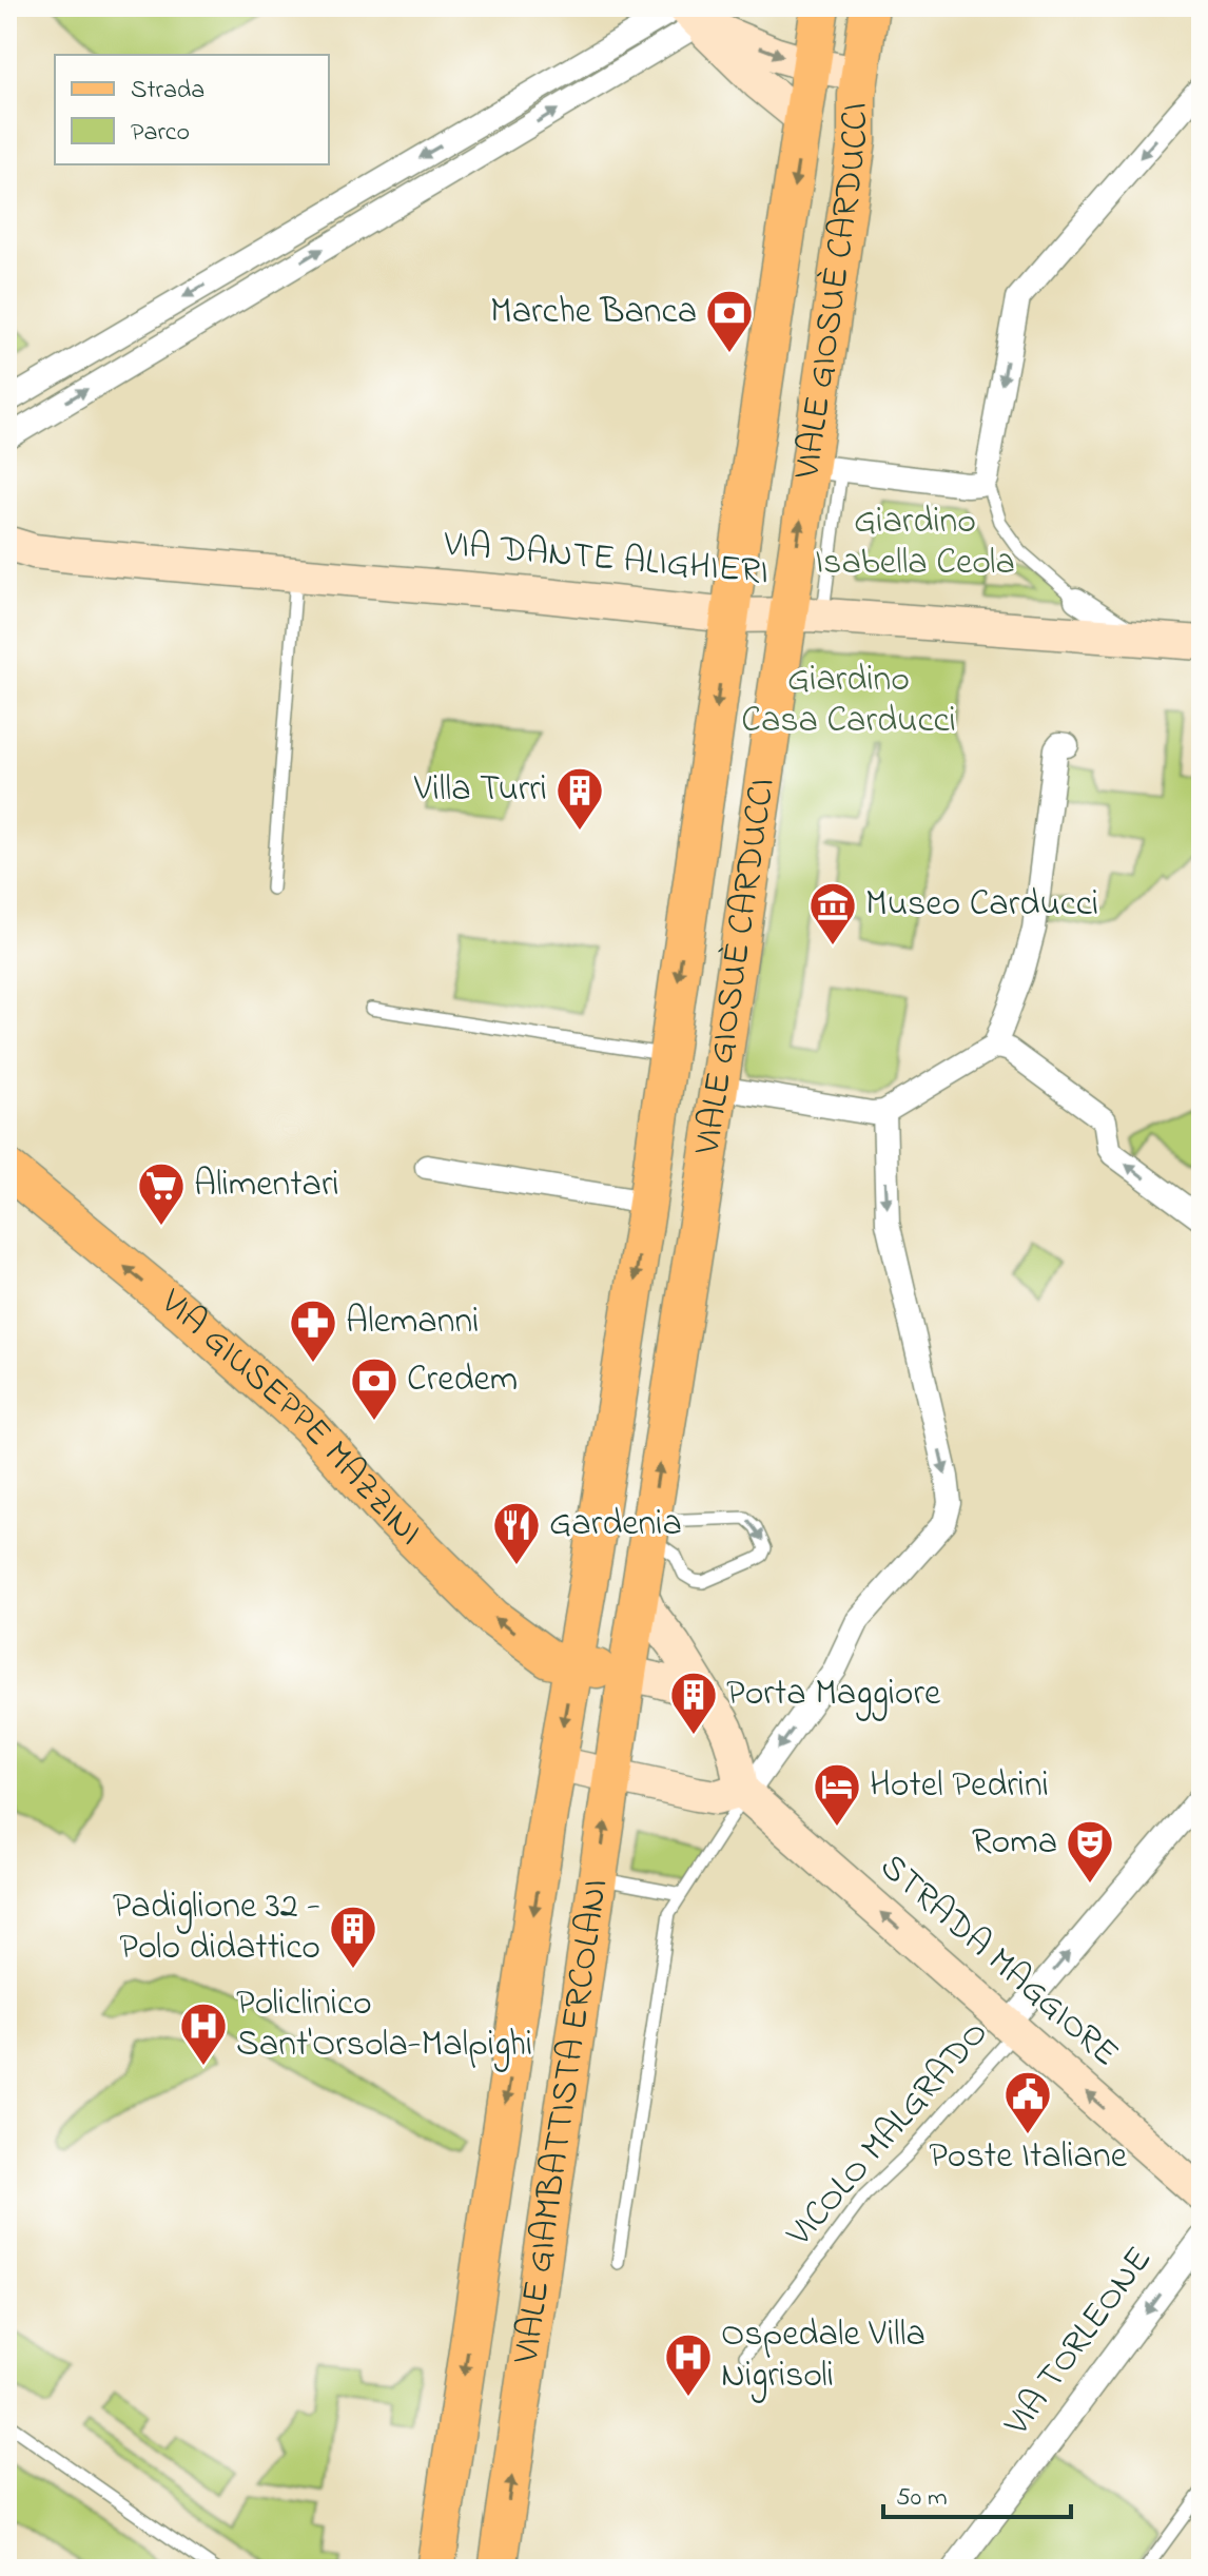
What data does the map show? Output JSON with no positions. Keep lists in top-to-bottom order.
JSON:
{
  "streets": {
    "main road": ["VIALE GIOSUÈ CARDUCCI", "VIA GIUSEPPE MAZZINI", "VIALE GIAMBATTISTA ERCOLANI"],
    "street": ["VIA DANTE ALIGHIERI", "STRADA MAGGIORE", "VIA TORLEONE"],
    "lane": ["VICOLO MALGRADO"]
  },
  "crossings": [
    ["VIALE GIOSUÈ CARDUCCI", "VIA DANTE ALIGHIERI"],
    ["VIALE GIOSUÈ CARDUCCI", "VIA GIUSEPPE MAZZINI"],
    ["VIALE GIOSUÈ CARDUCCI", "VIALE GIAMBATTISTA ERCOLANI"],
    ["VIA GIUSEPPE MAZZINI", "VIALE GIAMBATTISTA ERCOLANI"],
    ["STRADA MAGGIORE", "VICOLO MALGRADO"]
  ],
  "one_way": ["VIA GIUSEPPE MAZZINI", "STRADA MAGGIORE", "VIA TORLEONE"],
  "parks": ["Giardino Isabella Ceola", "Giardino Casa Carducci"],
  "places": {
    "bank": ["Marche Banca", "Credem"],
    "building": ["Villa Turri", "Porta Maggiore", "Padiglione 32 - Polo didattico"],
    "museum": ["Museo Carducci"],
    "supermarket": ["Alimentari"],
    "pharmacy": ["Alemanni"],
    "restaurant": ["Gardenia"],
    "hotel": ["Hotel Pedrini"],
    "theatre": ["Roma"],
    "hospital": ["Policlinico Sant'Orsola-Malpighi", "Ospedale Villa Nigrisoli"],
    "public building": ["Poste Italiane"]
  },
  "legend": ["Strada", "Parco"],
  "scale_bar": "50 m"
}
